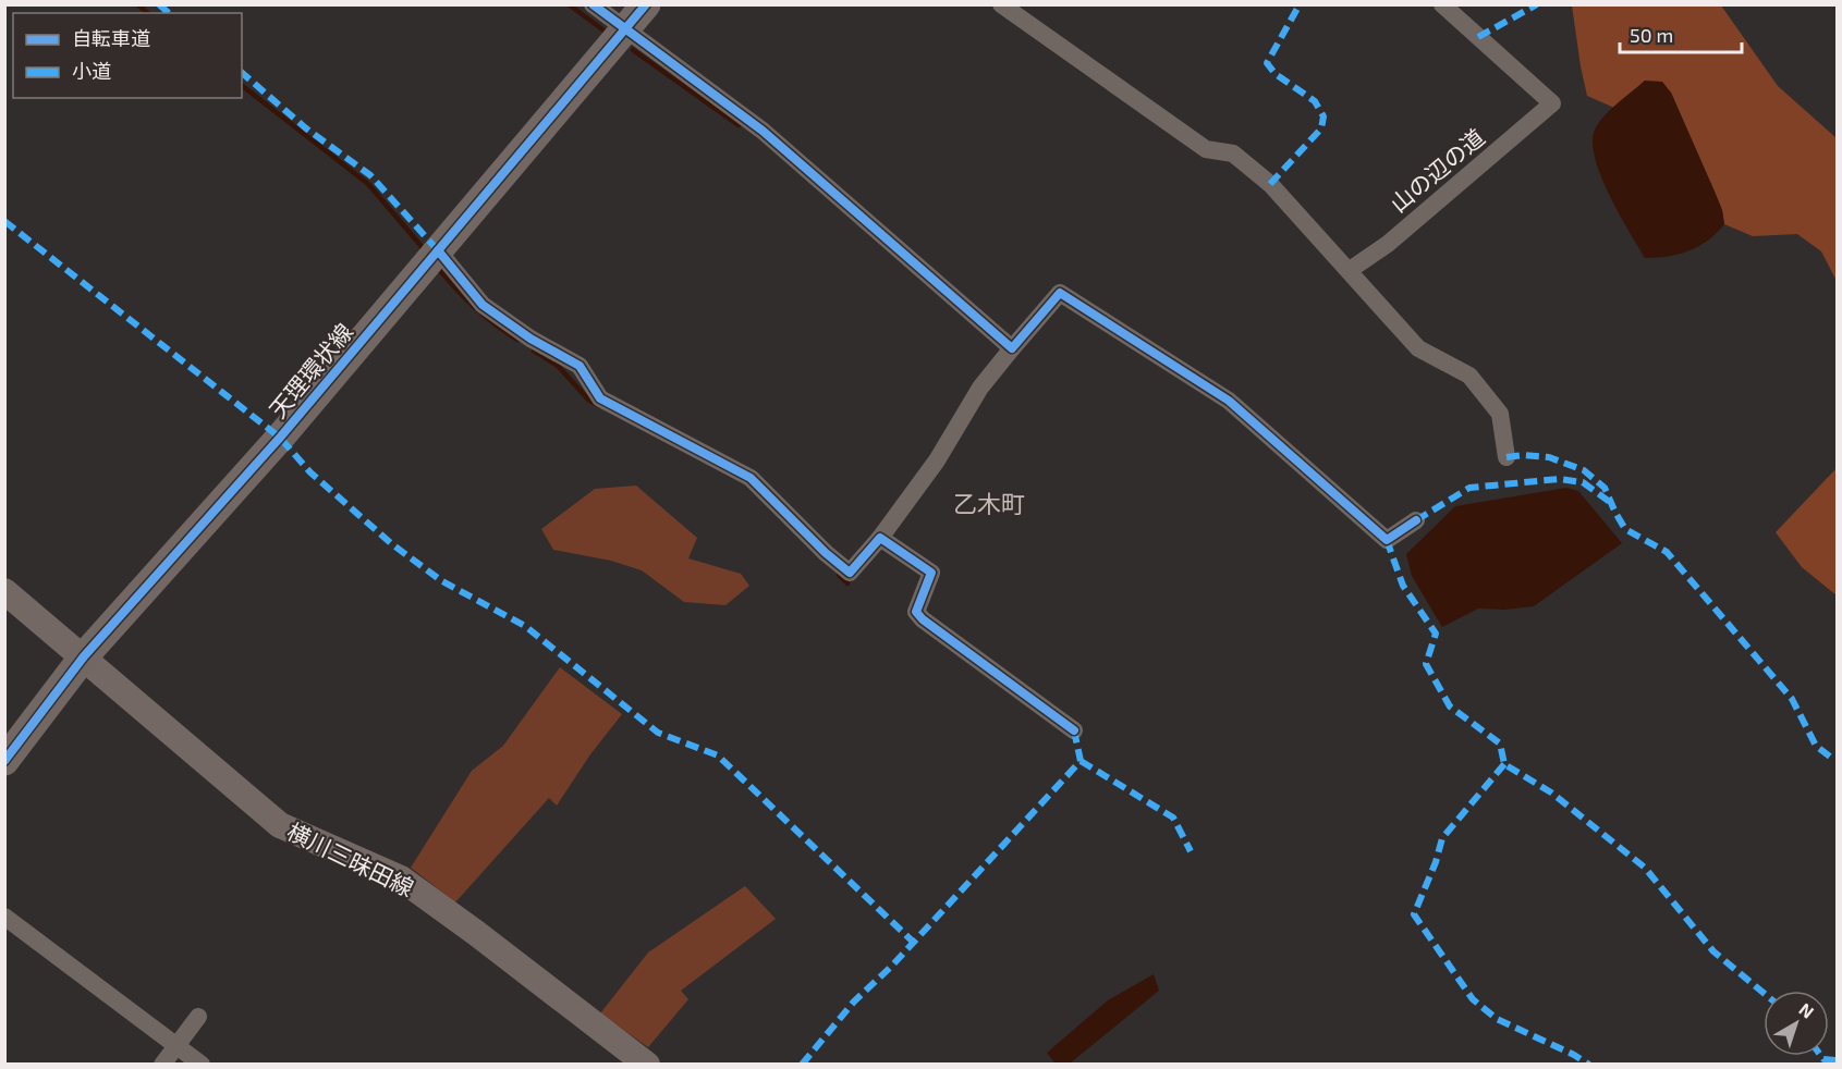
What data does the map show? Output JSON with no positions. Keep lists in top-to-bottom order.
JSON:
{
  "streets": {
    "main road": ["天理環状線", "横川三昧田線"],
    "street": ["山の辺の道"]
  },
  "crossings": [
    ["天理環状線", "横川三昧田線"]
  ],
  "districts": ["乙木町"],
  "legend": ["自転車道", "小道"],
  "scale_bar": "50 m",
  "north": "top right"
}
